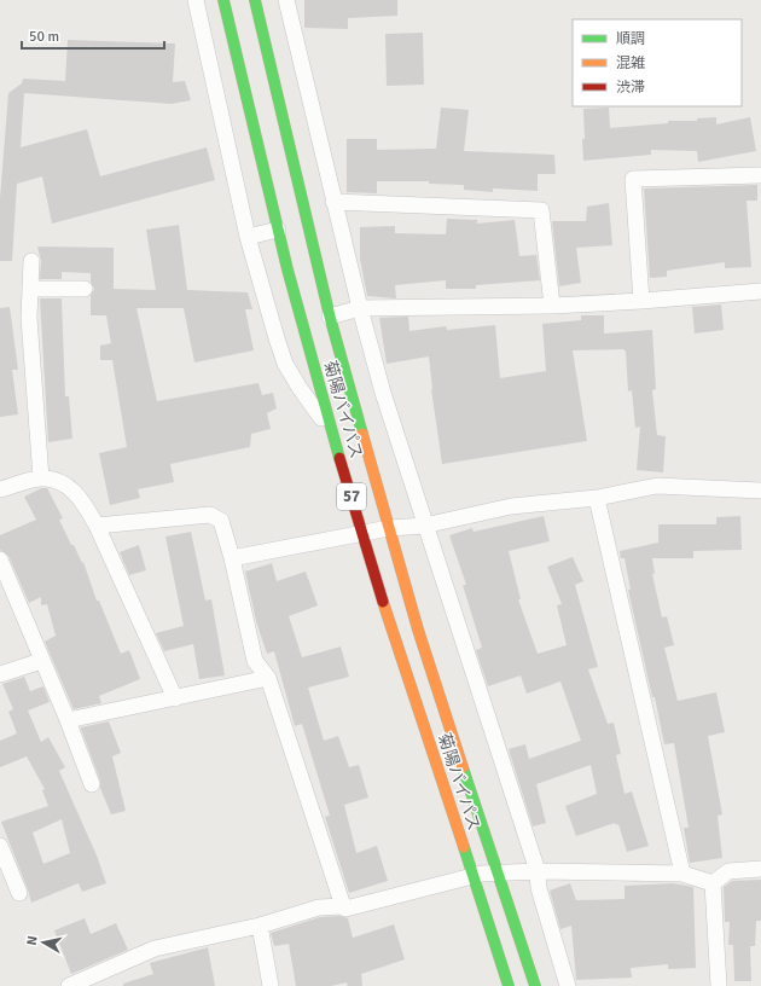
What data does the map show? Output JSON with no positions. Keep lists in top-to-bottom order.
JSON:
{
  "streets": {
    "highway": ["菊陽バイパス", "57"]
  },
  "legend": ["順調", "混雑", "渋滞"],
  "scale_bar": "50 m",
  "north": "left"
}
